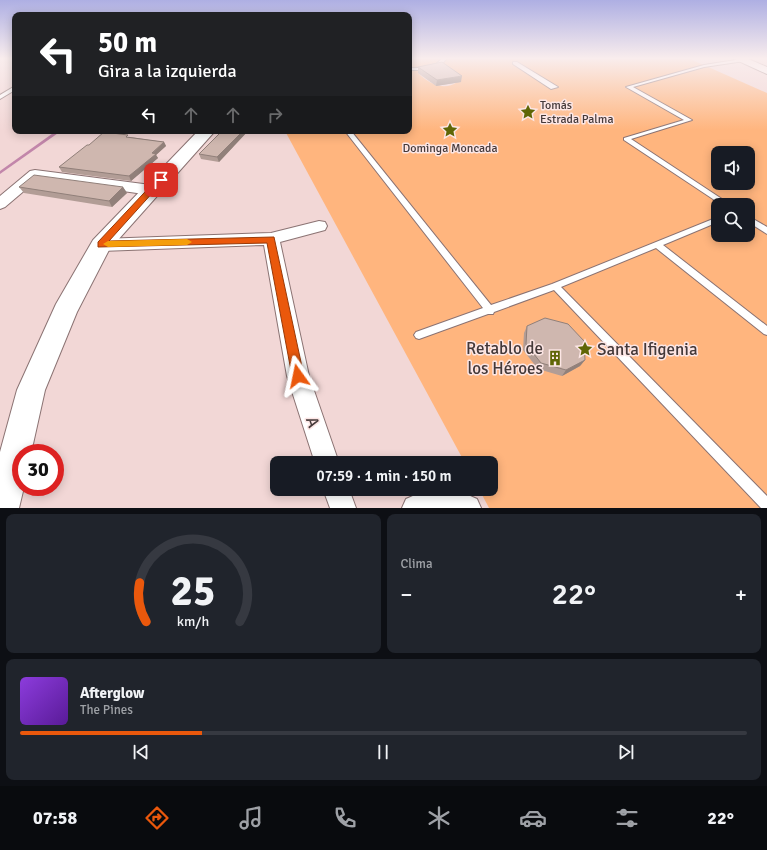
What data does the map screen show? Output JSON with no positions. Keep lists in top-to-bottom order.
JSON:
{
  "streets": {
    "street": ["A"]
  },
  "places": {
    "place": ["Tomás Estrada Palma", "Dominga Moncada", "Santa Ifigenia"],
    "building": ["Retablo de los Héroes"]
  },
  "page": {
    "turn": ["50 m", "Gira a la izquierda"],
    "limit": "30",
    "trip": "07:59 · 1 min · 150 m",
    "tile": "Clima",
    "heat": ["−", "22°", "+"],
    "song": ["Afterglow", "The Pines"],
    "tabs": ["07:58", "22°"],
    "gauge": ["25", "km/h"]
  }
}
